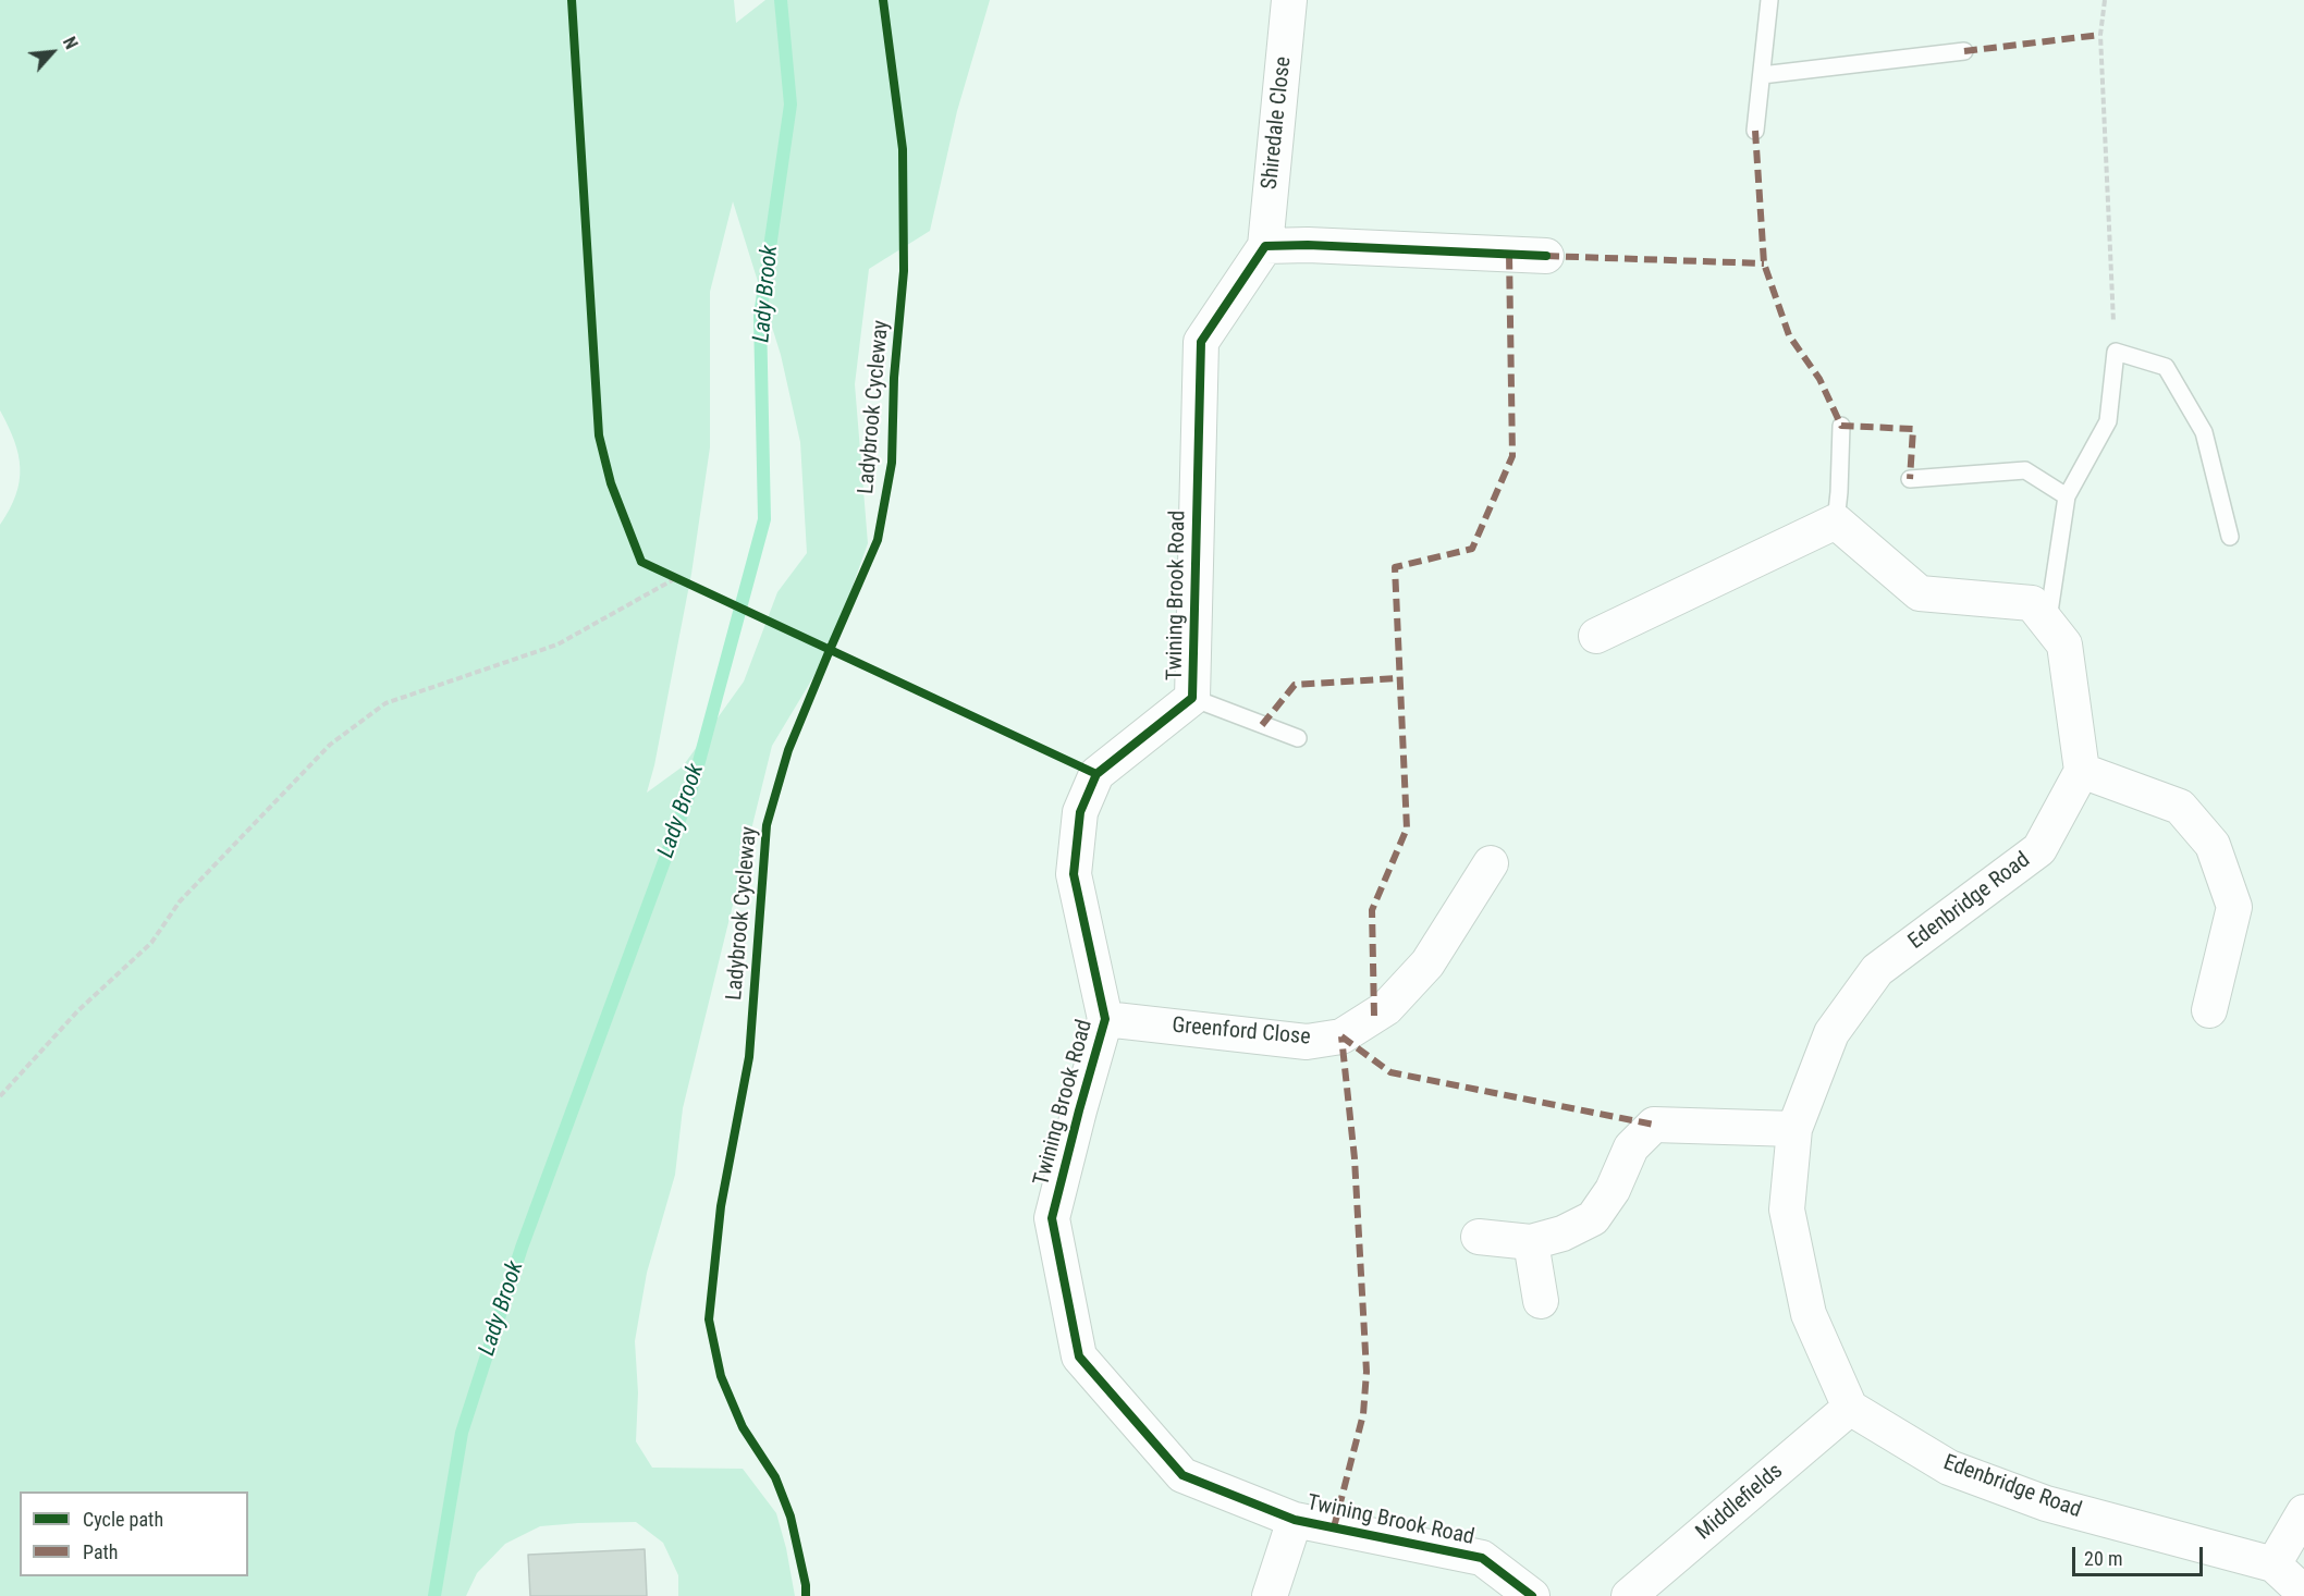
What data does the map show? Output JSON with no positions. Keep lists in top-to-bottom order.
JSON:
{
  "streets": {
    "street": [
      "Shiredale Close",
      "Twining Brook Road",
      "Edenbridge Road",
      "Greenford Close",
      "Middlefields"
    ],
    "cycle path": ["Ladybrook Cycleway"]
  },
  "crossings": [
    ["Shiredale Close", "Twining Brook Road"],
    ["Twining Brook Road", "Greenford Close"],
    ["Edenbridge Road", "Middlefields"]
  ],
  "water": ["Lady Brook"],
  "legend": ["Cycle path", "Path"],
  "scale_bar": "20 m",
  "north": "top right"
}
